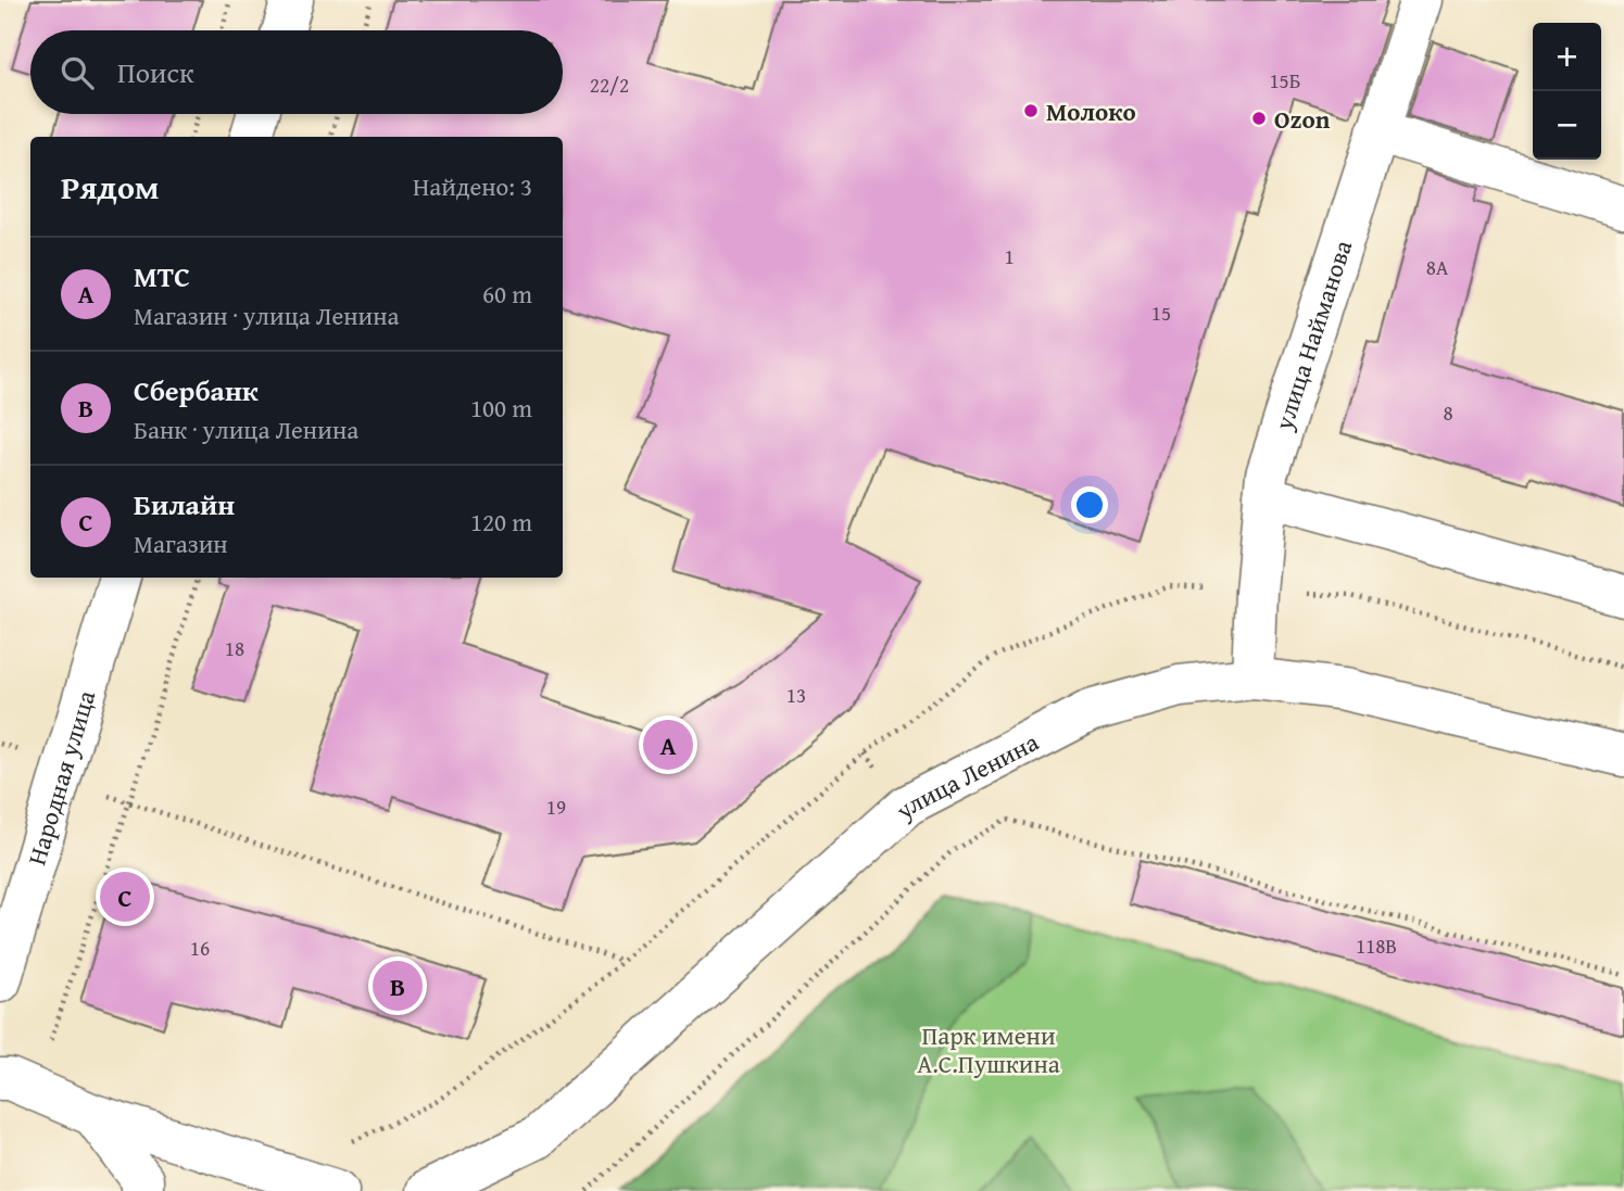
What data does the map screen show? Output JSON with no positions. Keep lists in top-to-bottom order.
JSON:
{
  "streets": {
    "street": ["улица Найманова", "Народная улица", "улица Ленина"]
  },
  "crossings": [
    ["улица Найманова", "улица Ленина"]
  ],
  "parks": ["Парк имени А.С.Пушкина"],
  "places": ["Молоко", "Ozon"],
  "house_numbers": [
    "15Б",
    "22/2",
    "1",
    "8А",
    "15",
    "8",
    "18",
    "13",
    "19",
    "118В",
    "16"
  ],
  "page": {
    "map_buttons": ["+", "−"],
    "search": "Поиск",
    "heading": ["Рядом", "Найдено: 3"],
    "list": [
      {
        "mark": "A",
        "name": "МТС",
        "note": "Магазин · улица Ленина",
        "value": "60 m"
      },
      {
        "mark": "B",
        "name": "Сбербанк",
        "note": "Банк · улица Ленина",
        "value": "100 m"
      },
      {
        "mark": "C",
        "name": "Билайн",
        "note": "Магазин",
        "value": "120 m"
      }
    ],
    "pins": ["A", "C", "B"]
  }
}
